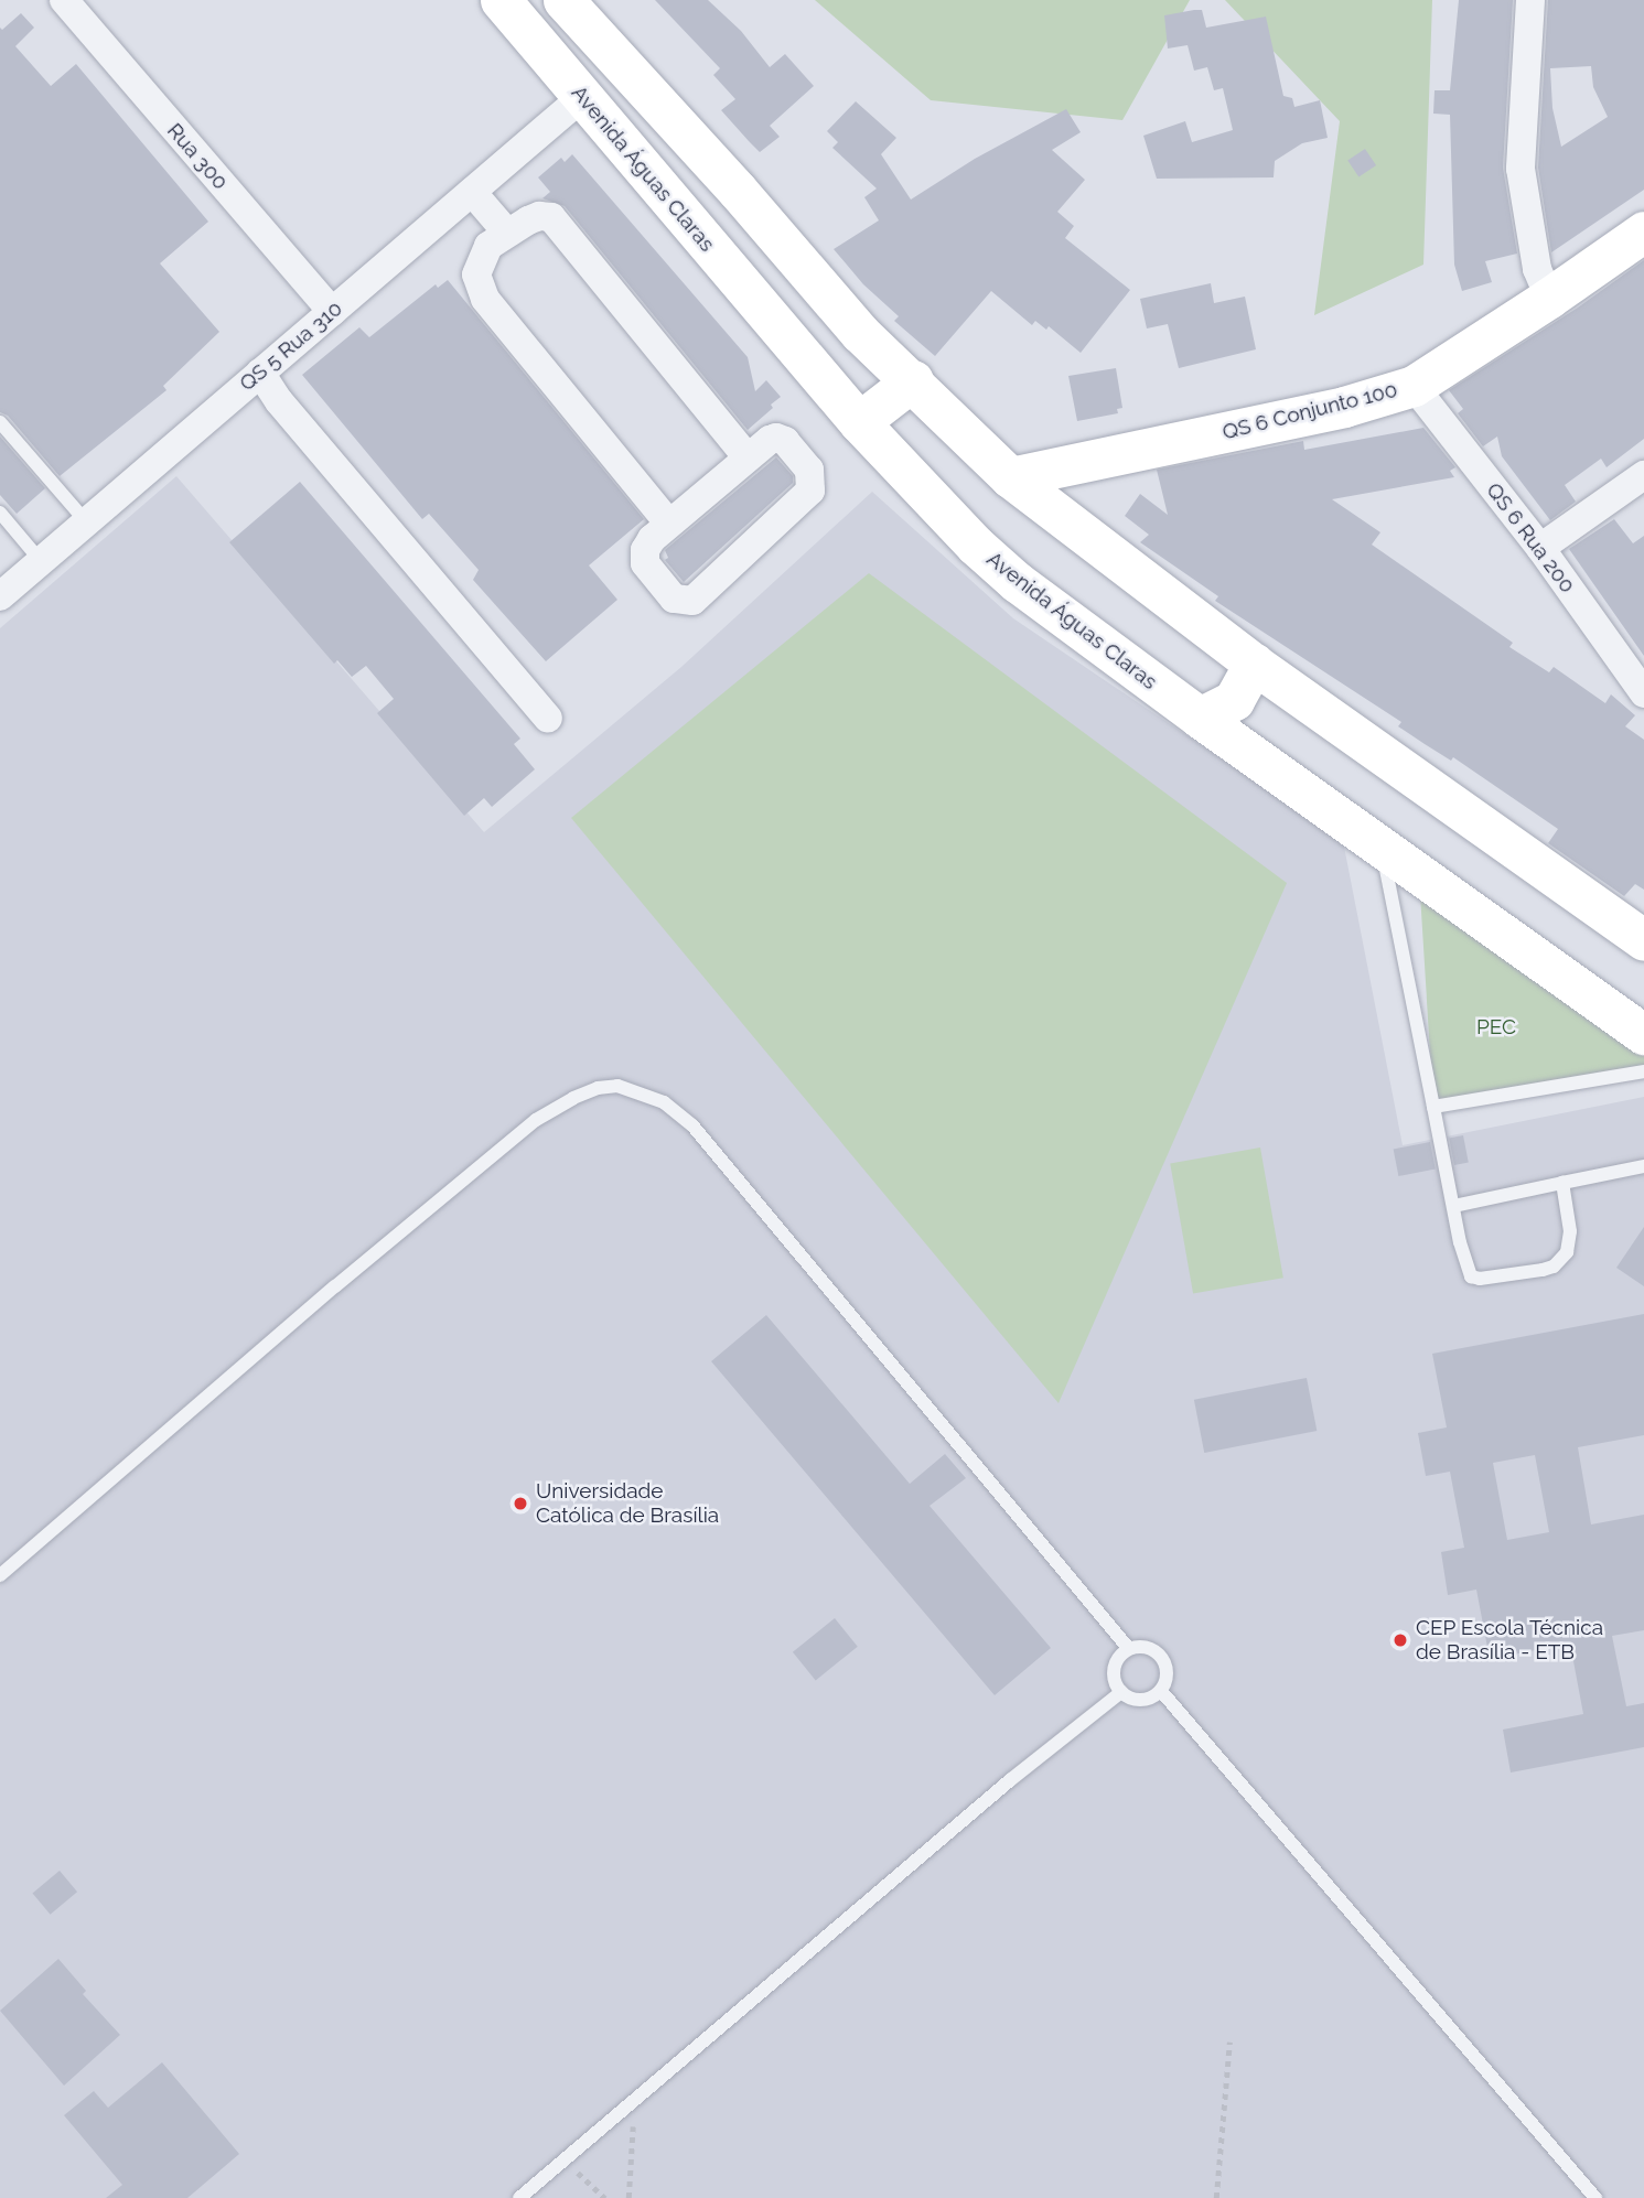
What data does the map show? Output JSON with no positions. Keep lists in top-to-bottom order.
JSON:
{
  "streets": {
    "main road": ["Avenida Águas Claras", "QS 6 Conjunto 100"],
    "street": ["Rua 300", "QS 5 Rua 310", "QS 6 Rua 200"]
  },
  "crossings": [
    ["Rua 300", "QS 5 Rua 310"],
    ["Avenida Águas Claras", "QS 5 Rua 310"],
    ["QS 6 Conjunto 100", "QS 6 Rua 200"]
  ],
  "parks": ["PEC"],
  "places": ["Universidade Católica de Brasília", "CEP Escola Técnica de Brasília - ETB"]
}
